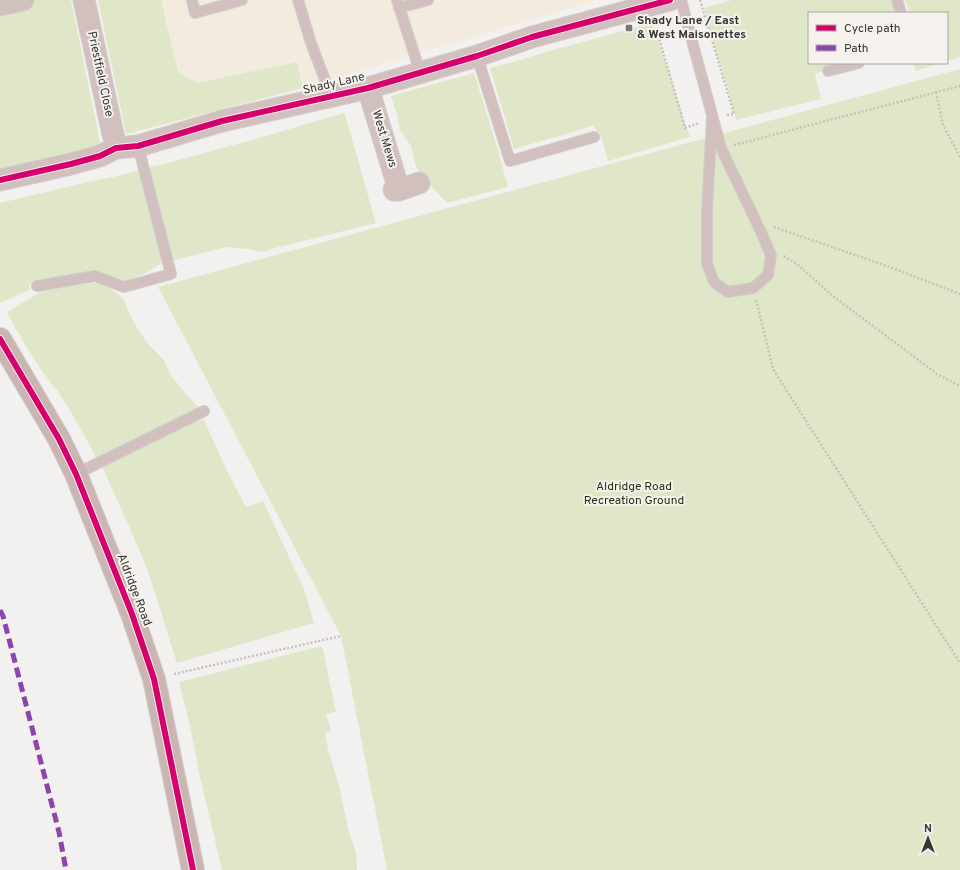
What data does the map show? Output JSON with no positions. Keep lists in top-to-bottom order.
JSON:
{
  "streets": {
    "street": [
      "Priestfield Close",
      "Shady Lane",
      "West Mews",
      "Aldridge Road"
    ]
  },
  "crossings": [
    ["Priestfield Close", "Shady Lane"],
    ["Shady Lane", "West Mews"]
  ],
  "parks": ["Aldridge Road Recreation Ground"],
  "places": {
    "transit": ["Shady Lane / East & West Maisonettes"]
  },
  "legend": ["Cycle path", "Path"],
  "north": "top"
}
